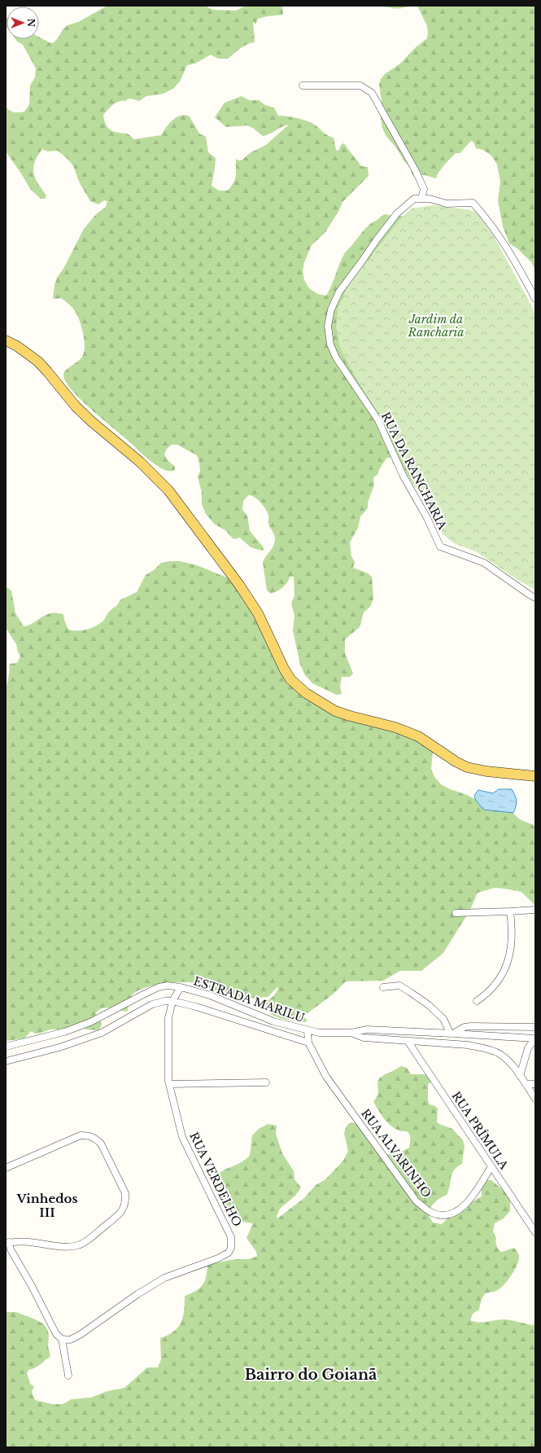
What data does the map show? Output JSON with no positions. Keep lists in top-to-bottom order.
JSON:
{
  "streets": {
    "street": [
      "RUA DA RANCHARIA",
      "ESTRADA MARILU",
      "RUA PRÍMULA",
      "RUA ALVARINHO",
      "RUA VERDELHO"
    ]
  },
  "crossings": [
    ["ESTRADA MARILU", "RUA ALVARINHO"],
    ["ESTRADA MARILU", "RUA VERDELHO"],
    ["RUA PRÍMULA", "RUA ALVARINHO"]
  ],
  "districts": ["Vinhedos III", "Bairro do Goianã"],
  "parks": ["Jardim da Rancharia"],
  "north": "right"
}
